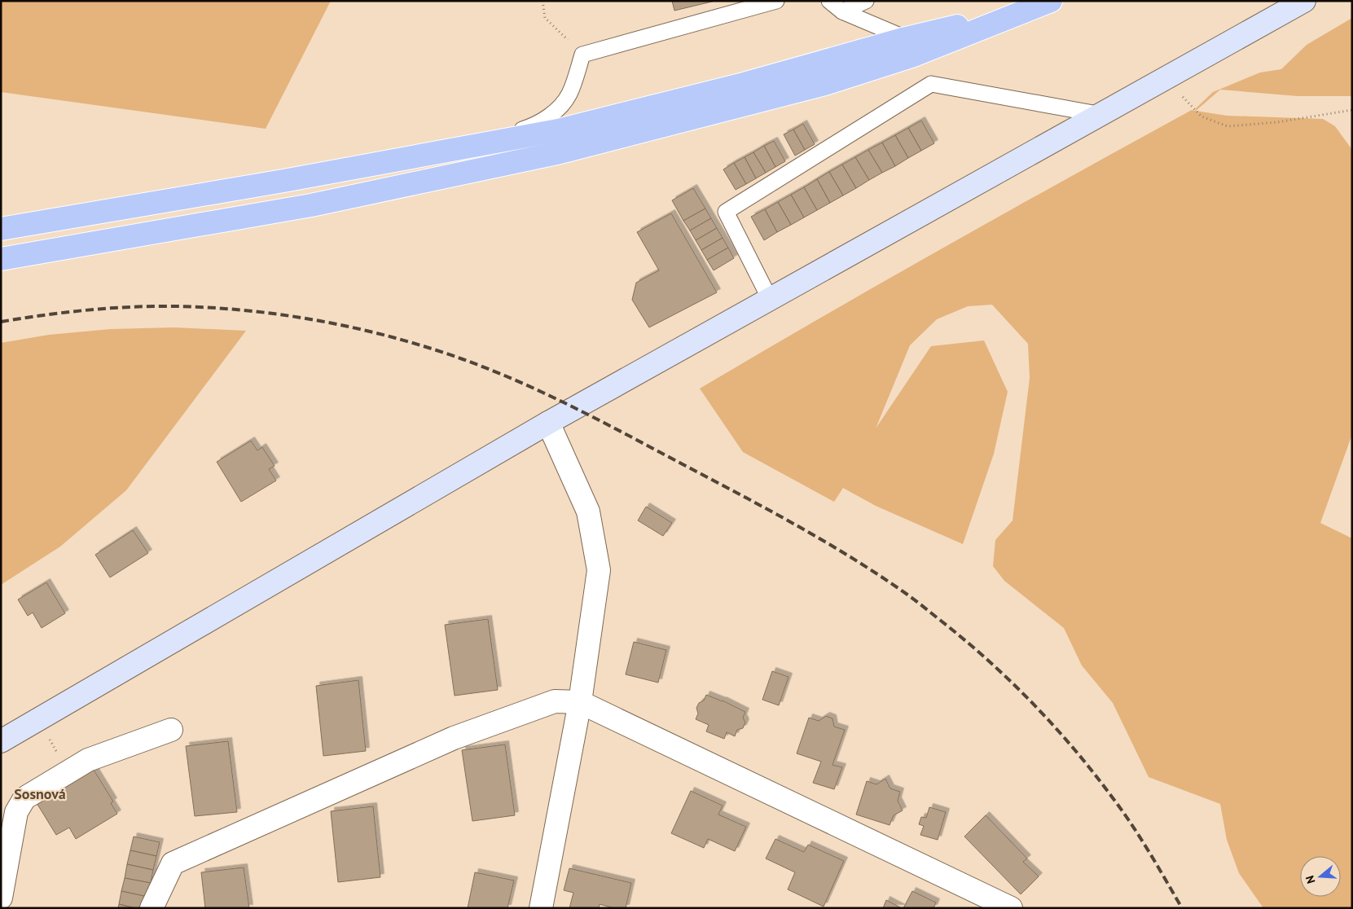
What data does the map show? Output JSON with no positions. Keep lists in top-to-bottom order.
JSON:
{
  "districts": ["Sosnová"],
  "north": "left"
}
